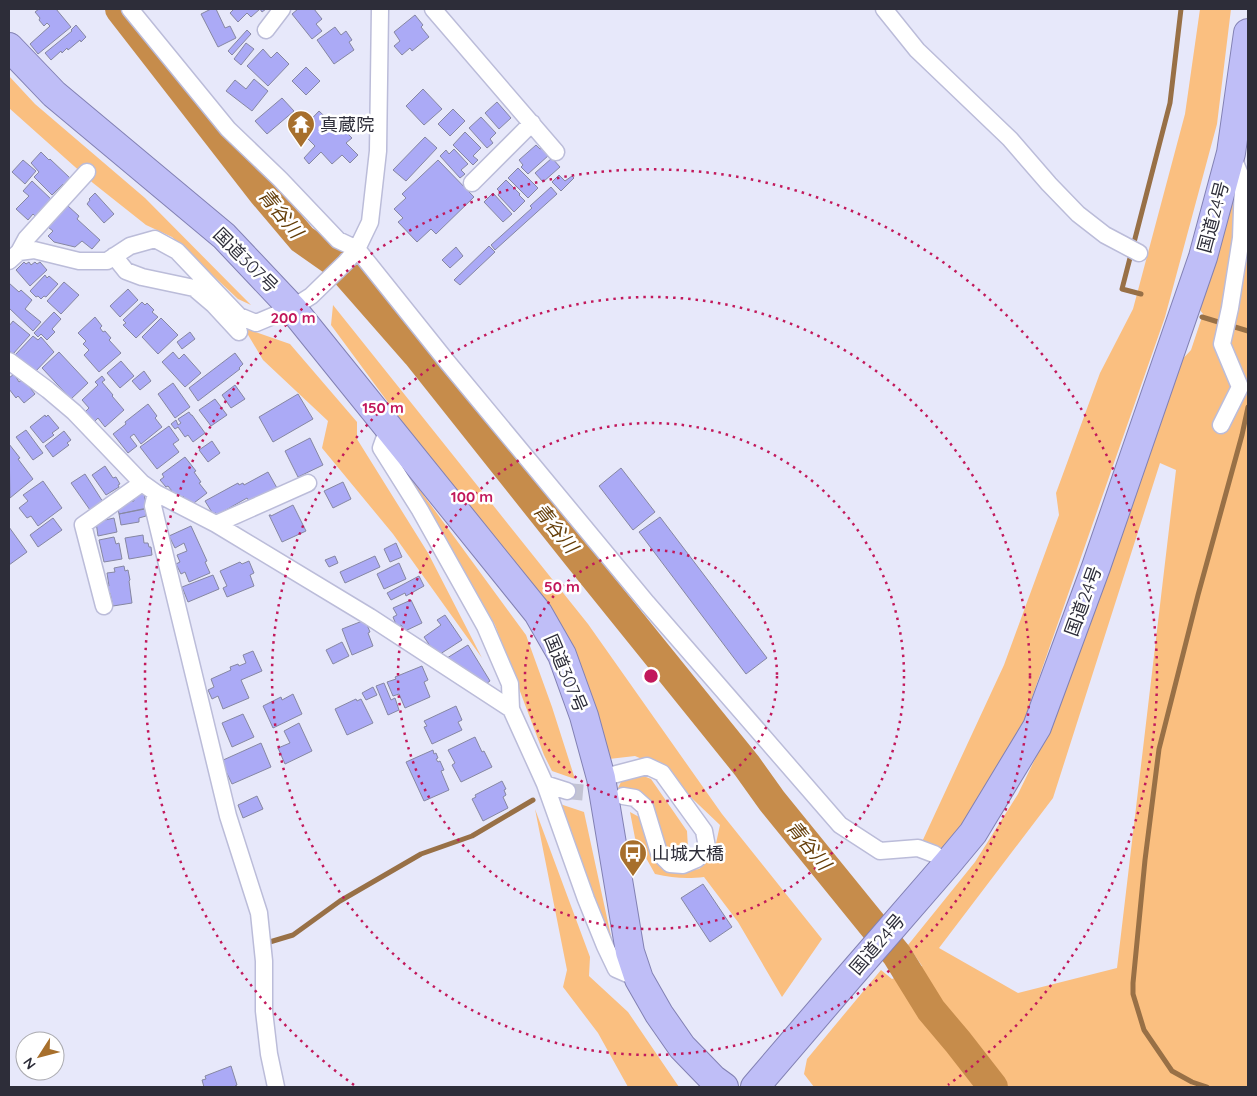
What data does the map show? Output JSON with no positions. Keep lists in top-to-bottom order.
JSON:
{
  "streets": {
    "highway": ["国道24号", "国道307号"]
  },
  "water": ["青谷川"],
  "places": {
    "temple": ["真蔵院"],
    "bus stop": ["山城大橋"]
  },
  "north": "bottom left",
  "rings": [
    "200 m",
    "150 m",
    "100 m",
    "50 m"
  ]
}
